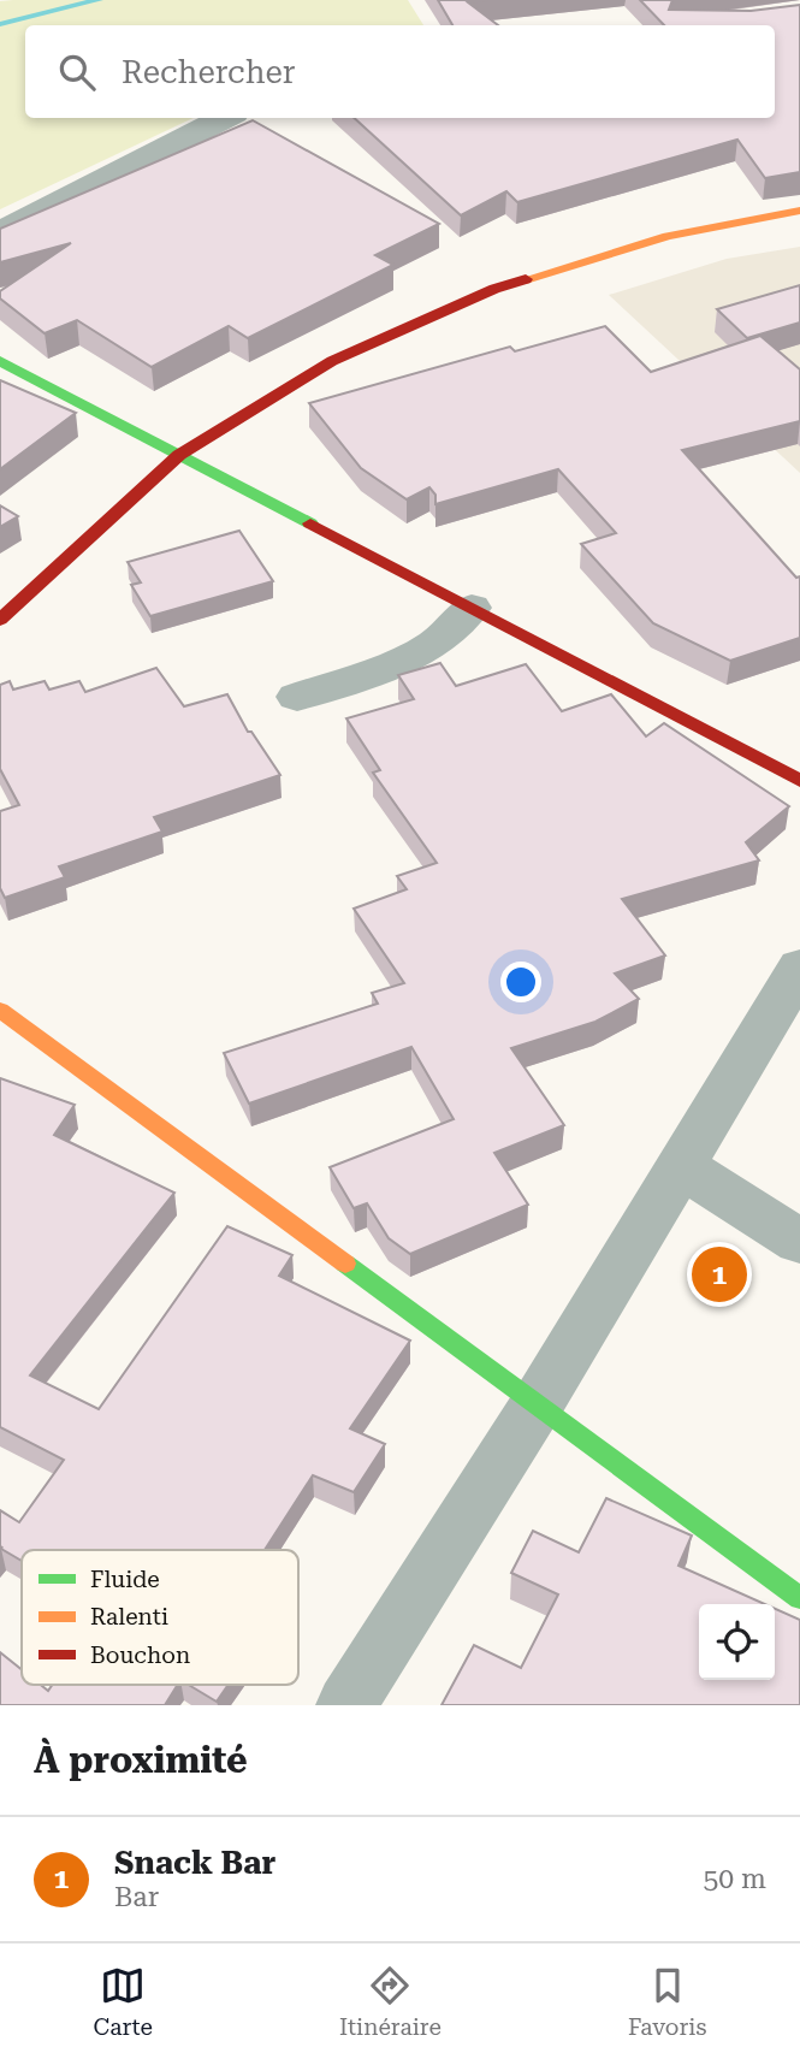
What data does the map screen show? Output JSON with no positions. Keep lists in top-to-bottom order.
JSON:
{
  "legend": ["Fluide", "Ralenti", "Bouchon"],
  "page": {
    "search": "Rechercher",
    "pins": "1",
    "heading": "À proximité",
    "list": [
      {
        "mark": "1",
        "name": "Snack Bar",
        "note": "Bar",
        "value": "50 m"
      }
    ],
    "nav": ["Carte", "Itinéraire", "Favoris"]
  }
}
